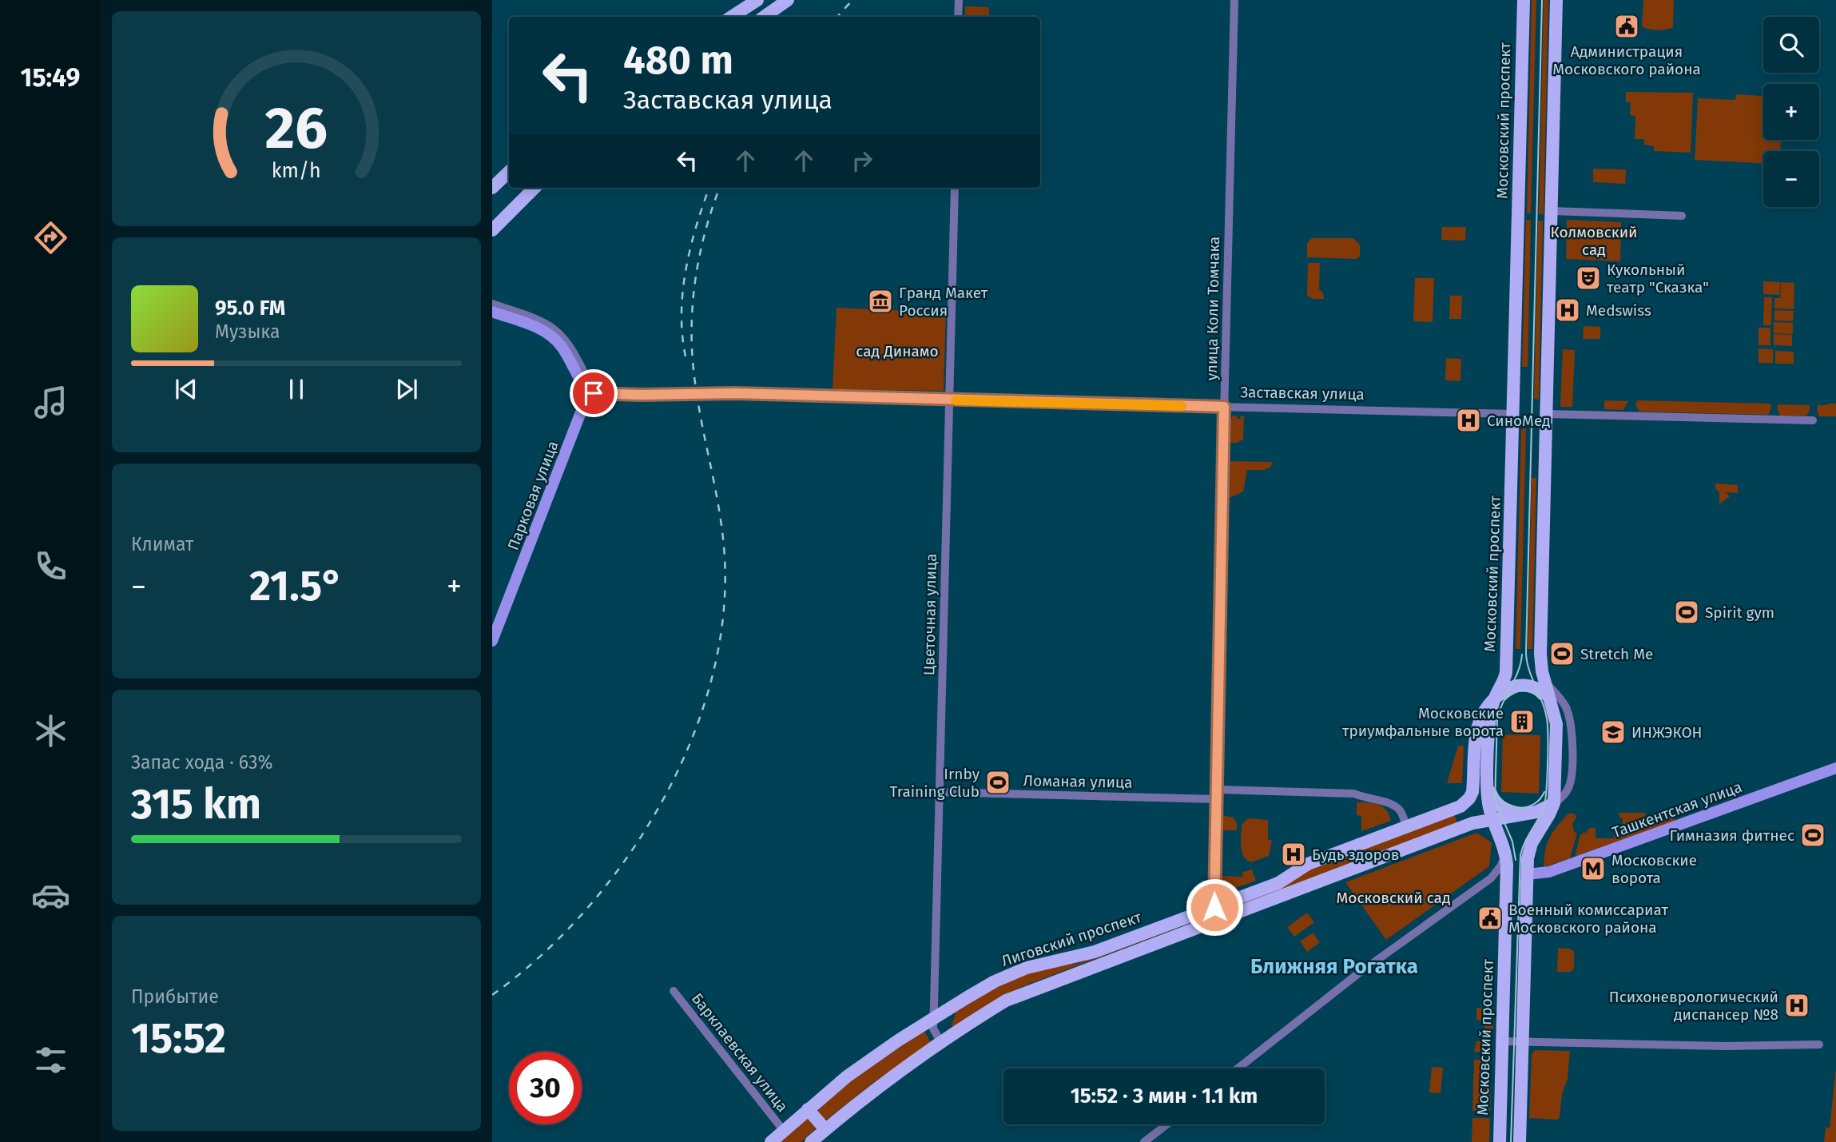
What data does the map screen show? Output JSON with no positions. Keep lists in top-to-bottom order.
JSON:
{
  "streets": {
    "main road": ["Московский проспект", "Лиговский проспект"],
    "street": [
      "улица Коли Томчака",
      "Заставская улица",
      "Парковая улица",
      "Цветочная улица",
      "Ломаная улица",
      "Ташкентская улица",
      "Барклаевская улица"
    ]
  },
  "crossings": [
    ["Московский проспект", "Заставская улица"],
    ["Московский проспект", "Лиговский проспект"],
    ["улица Коли Томчака", "Заставская улица"],
    ["улица Коли Томчака", "Ломаная улица"],
    ["улица Коли Томчака", "Лиговский проспект"],
    ["Заставская улица", "Парковая улица"],
    ["Заставская улица", "Цветочная улица"],
    ["Цветочная улица", "Ломаная улица"],
    ["Цветочная улица", "Лиговский проспект"],
    ["Лиговский проспект", "Барклаевская улица"]
  ],
  "districts": ["Ближняя Рогатка"],
  "parks": ["Колмовский сад", "сад Динамо", "Московский сад"],
  "places": {
    "public building": ["Администрация Московского района", "Военный комиссариат Московского района"],
    "theatre": ["Кукольный театр \"Сказка\""],
    "museum": ["Гранд Макет Россия"],
    "hospital": [
      "Medswiss",
      "СиноМед",
      "Будь здоров",
      "Психоневрологический диспансер №8"
    ],
    "sports": [
      "Spirit gym",
      "Stretch Me",
      "Irnby Training Club",
      "Гимназия фитнес"
    ],
    "building": ["Московские триумфальные ворота"],
    "school or university": ["ИНЖЭКОН"],
    "metro station": ["Московские ворота"]
  },
  "page": {
    "tabs": "15:49",
    "map_buttons": ["+", "−"],
    "turn": ["480 m", "Заставская улица"],
    "song": ["95.0 FM", "Музыка"],
    "tile": [
      "Климат",
      ["Запас хода · 63%", "315 km"],
      ["Прибытие", "15:52"]
    ],
    "heat": ["−", "21.5°", "+"],
    "limit": "30",
    "trip": "15:52 · 3 мин · 1.1 km",
    "gauge": ["26", "km/h"]
  }
}
